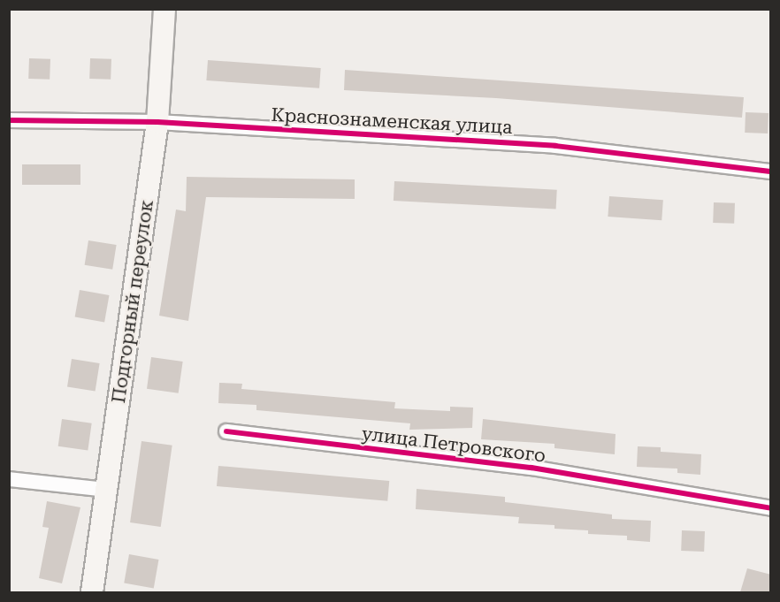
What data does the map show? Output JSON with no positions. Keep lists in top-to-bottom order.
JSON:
{
  "streets": {
    "main road": ["Подгорный переулок"],
    "street": ["Краснознаменская улица", "улица Петровского"]
  },
  "crossings": [
    ["Краснознаменская улица", "Подгорный переулок"]
  ]
}
